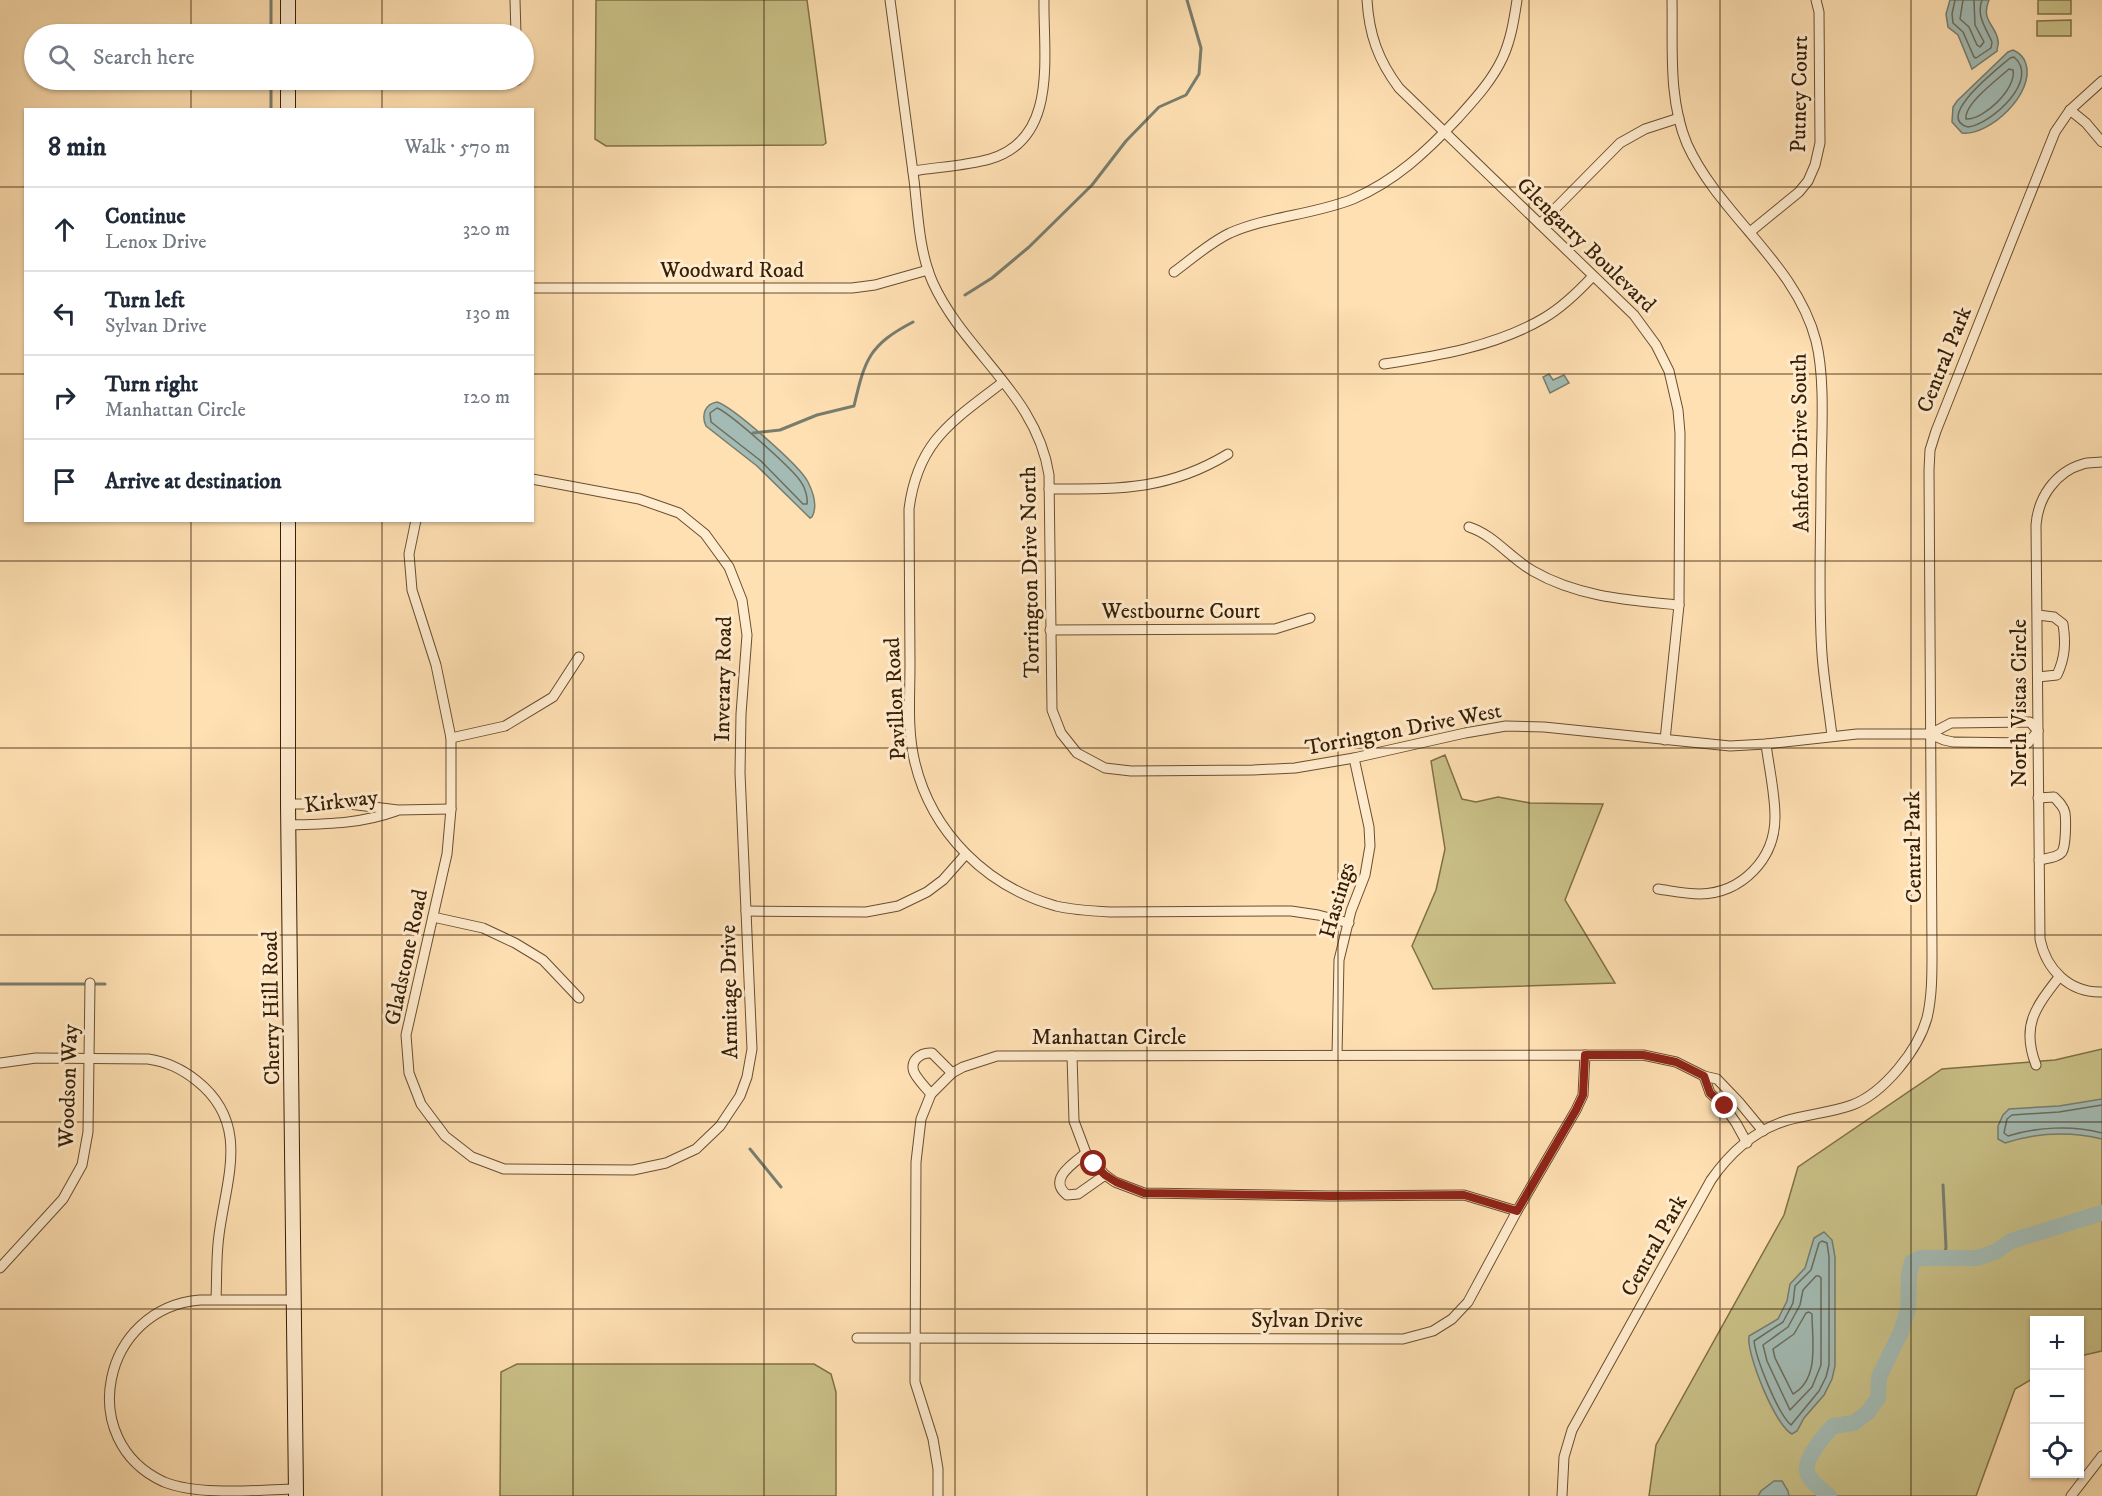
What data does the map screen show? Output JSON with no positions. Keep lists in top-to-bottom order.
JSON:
{
  "streets": {
    "main road": ["Cherry Hill Road"],
    "street": [
      "Putney Court",
      "Glengarry Boulevard",
      "Woodward Road",
      "Central Park",
      "Ashford Drive South",
      "Torrington Drive North",
      "Westbourne Court",
      "Inverary Road",
      "Pavillon Road",
      "North Vistas Circle",
      "Torrington Drive West",
      "Kirkway",
      "Hastings",
      "Gladstone Road",
      "Armitage Drive",
      "Manhattan Circle",
      "Woodson Way",
      "Sylvan Drive"
    ]
  },
  "crossings": [
    ["Putney Court", "Ashford Drive South"],
    ["Glengarry Boulevard", "Torrington Drive West"],
    ["Woodward Road", "Torrington Drive North"],
    ["Central Park", "Torrington Drive West"],
    ["Central Park", "Manhattan Circle"],
    ["Ashford Drive South", "Torrington Drive West"],
    ["Torrington Drive North", "Westbourne Court"],
    ["Torrington Drive North", "Pavillon Road"],
    ["Torrington Drive North", "Torrington Drive West"],
    ["Inverary Road", "Armitage Drive"],
    ["Pavillon Road", "Hastings"],
    ["Pavillon Road", "Armitage Drive"],
    ["Torrington Drive West", "Hastings"],
    ["Kirkway", "Gladstone Road"],
    ["Kirkway", "Cherry Hill Road"],
    ["Hastings", "Manhattan Circle"],
    ["Gladstone Road", "Armitage Drive"],
    ["Manhattan Circle", "Sylvan Drive"]
  ],
  "page": {
    "search": "Search here",
    "heading": ["8 min", "Walk · 570 m"],
    "list": [
      ["Continue", "Lenox Drive", "320 m"],
      ["Turn left", "Sylvan Drive", "130 m"],
      ["Turn right", "Manhattan Circle", "120 m"],
      "Arrive at destination"
    ],
    "map_buttons": ["+", "−"]
  }
}
